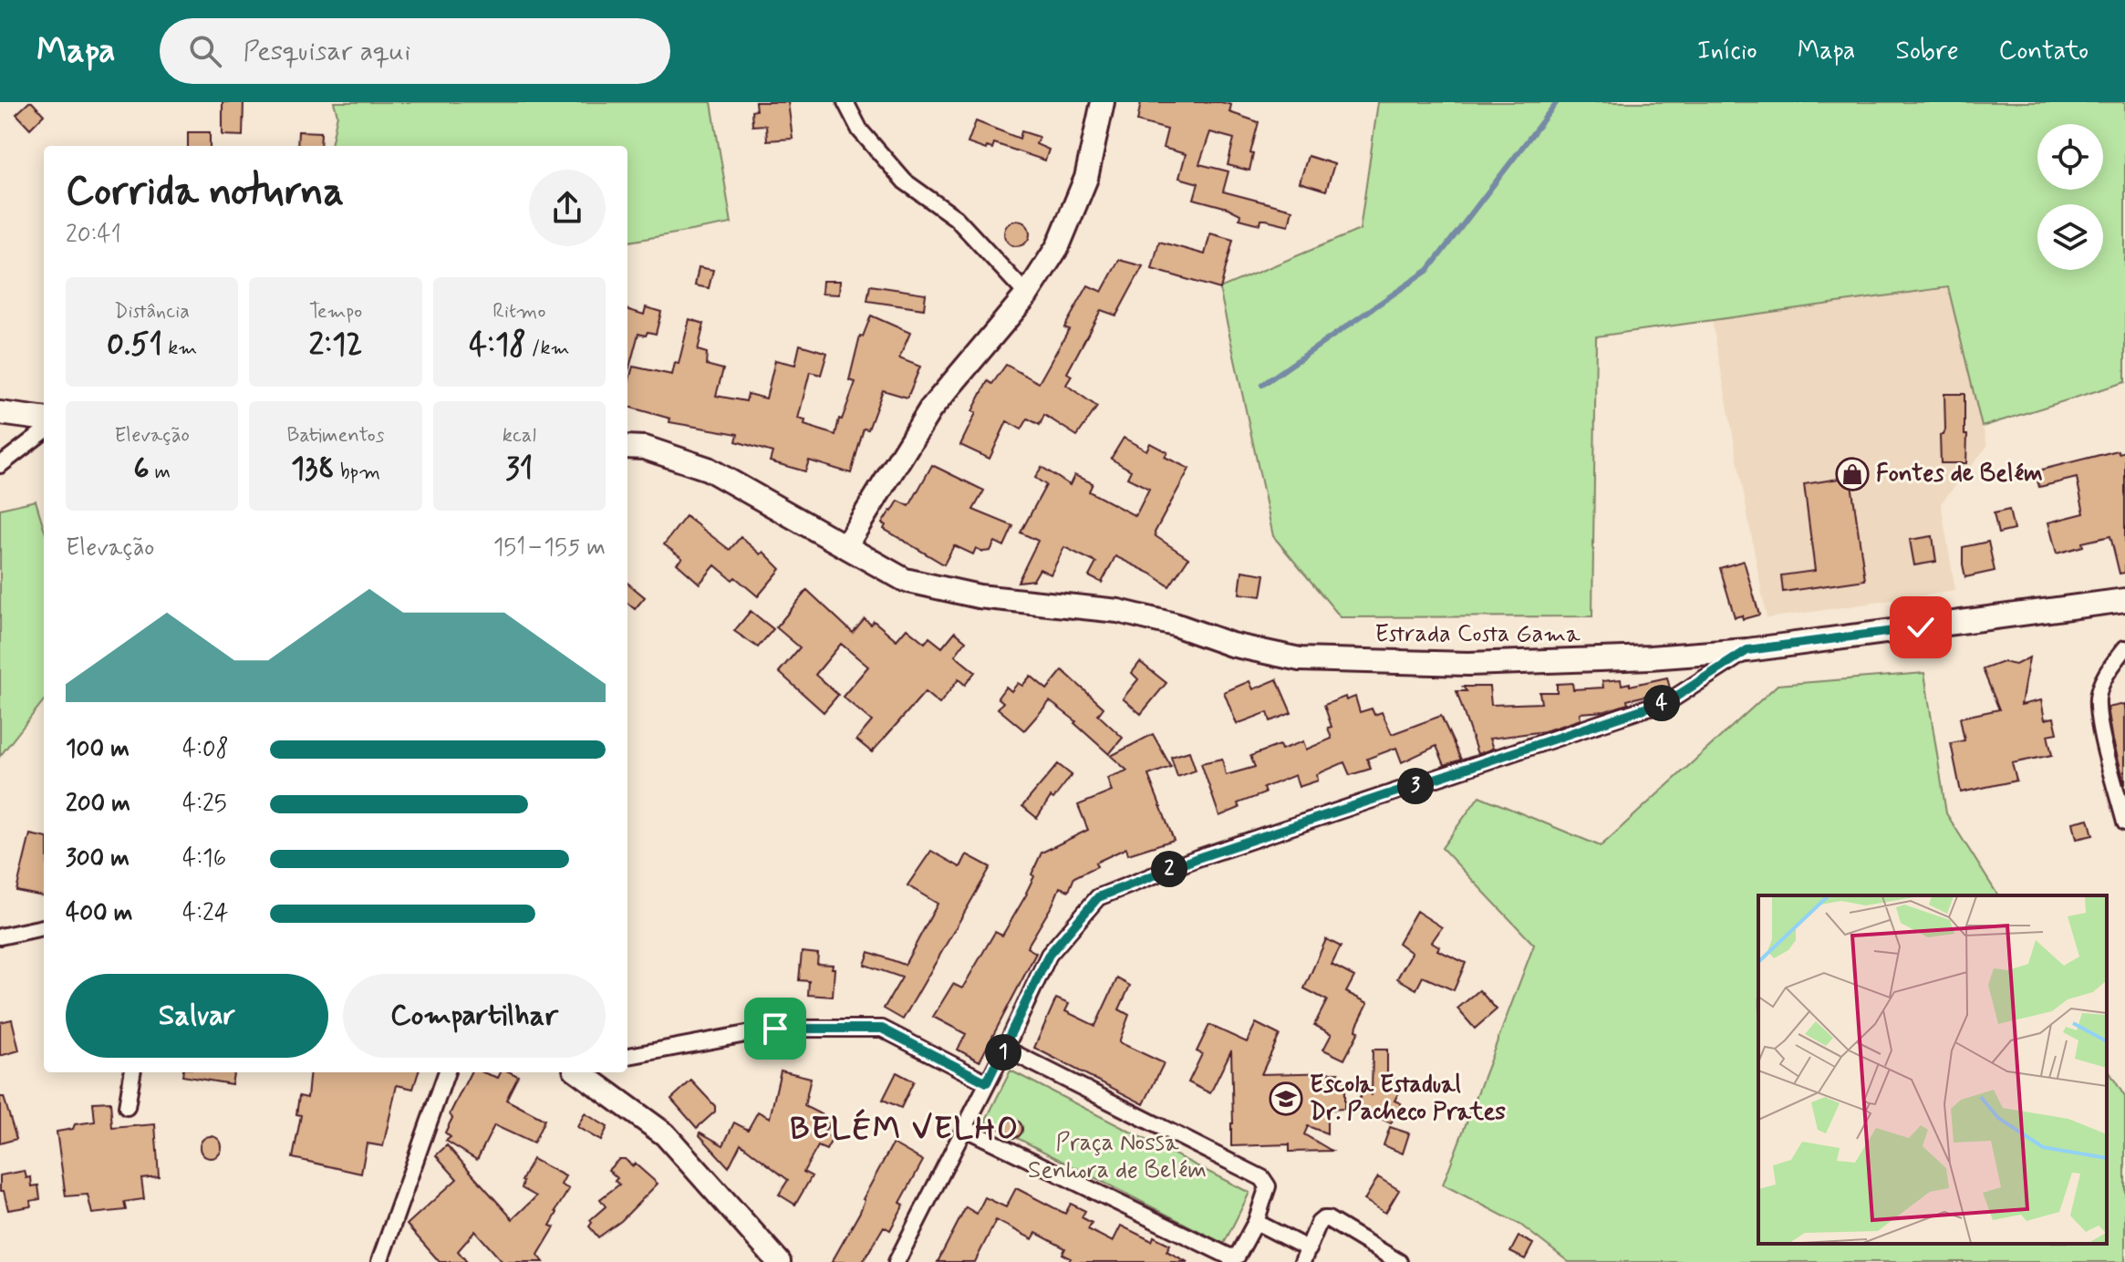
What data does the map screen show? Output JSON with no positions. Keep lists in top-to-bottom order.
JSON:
{
  "streets": {
    "main road": ["Estrada Costa Gama"]
  },
  "districts": ["BELÉM VELHO"],
  "parks": ["Praça Nossa Senhora de Belém"],
  "places": {
    "shop": ["Fontes de Belém"],
    "school or university": ["Escola Estadual Dr. Pacheco Prates"]
  },
  "page": {
    "header": "Mapa",
    "search": "Pesquisar aqui",
    "nav": [
      "Início",
      "Mapa",
      "Sobre",
      "Contato"
    ],
    "heading": ["Corrida noturna", "20:41"],
    "stats": [
      ["Distância", "0.51 km"],
      ["Tempo", "2:12"],
      ["Ritmo", "4:18 /km"],
      ["Elevação", "6 m"],
      ["Batimentos", "138 bpm"],
      ["kcal", "31"]
    ],
    "chart": ["Elevação", "151–155 m"],
    "pins": [
      "4",
      "3",
      "2",
      "1"
    ],
    "list": [
      {
        "name": "100 m",
        "note": "4:08"
      },
      {
        "name": "200 m",
        "note": "4:25"
      },
      {
        "name": "300 m",
        "note": "4:16"
      },
      {
        "name": "400 m",
        "note": "4:24"
      }
    ],
    "buttons": ["Salvar", "Compartilhar"]
  }
}
